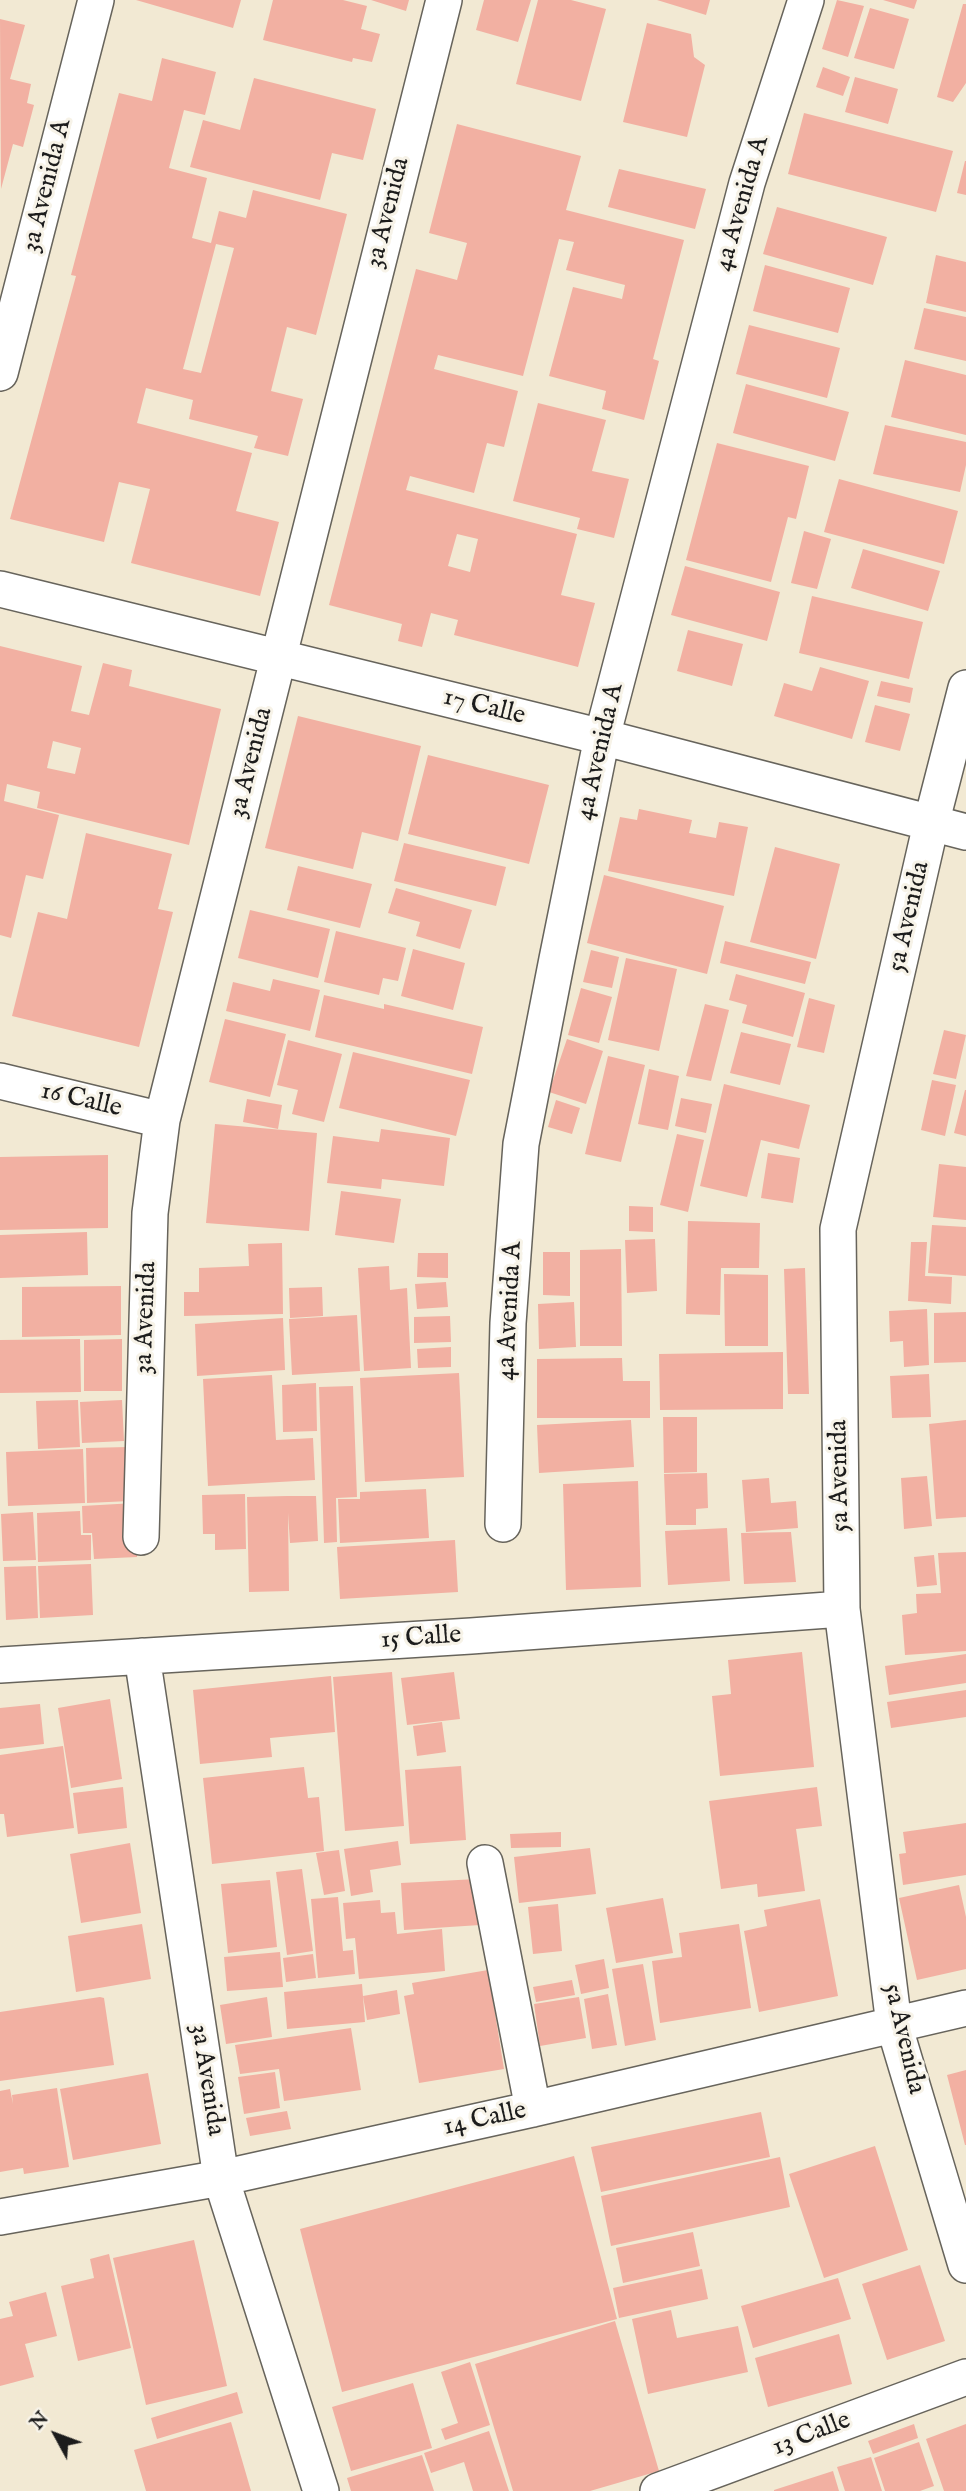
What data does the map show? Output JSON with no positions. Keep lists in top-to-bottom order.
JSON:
{
  "streets": {
    "street": [
      "3a Avenida A",
      "4a Avenida A",
      "3a Avenida",
      "17 Calle",
      "5a Avenida",
      "16 Calle",
      "15 Calle",
      "14 Calle",
      "13 Calle"
    ]
  },
  "crossings": [
    ["4a Avenida A", "17 Calle"],
    ["3a Avenida", "17 Calle"],
    ["3a Avenida", "16 Calle"],
    ["3a Avenida", "15 Calle"],
    ["3a Avenida", "14 Calle"],
    ["17 Calle", "5a Avenida"],
    ["5a Avenida", "15 Calle"],
    ["5a Avenida", "14 Calle"]
  ],
  "north": "top left"
}
